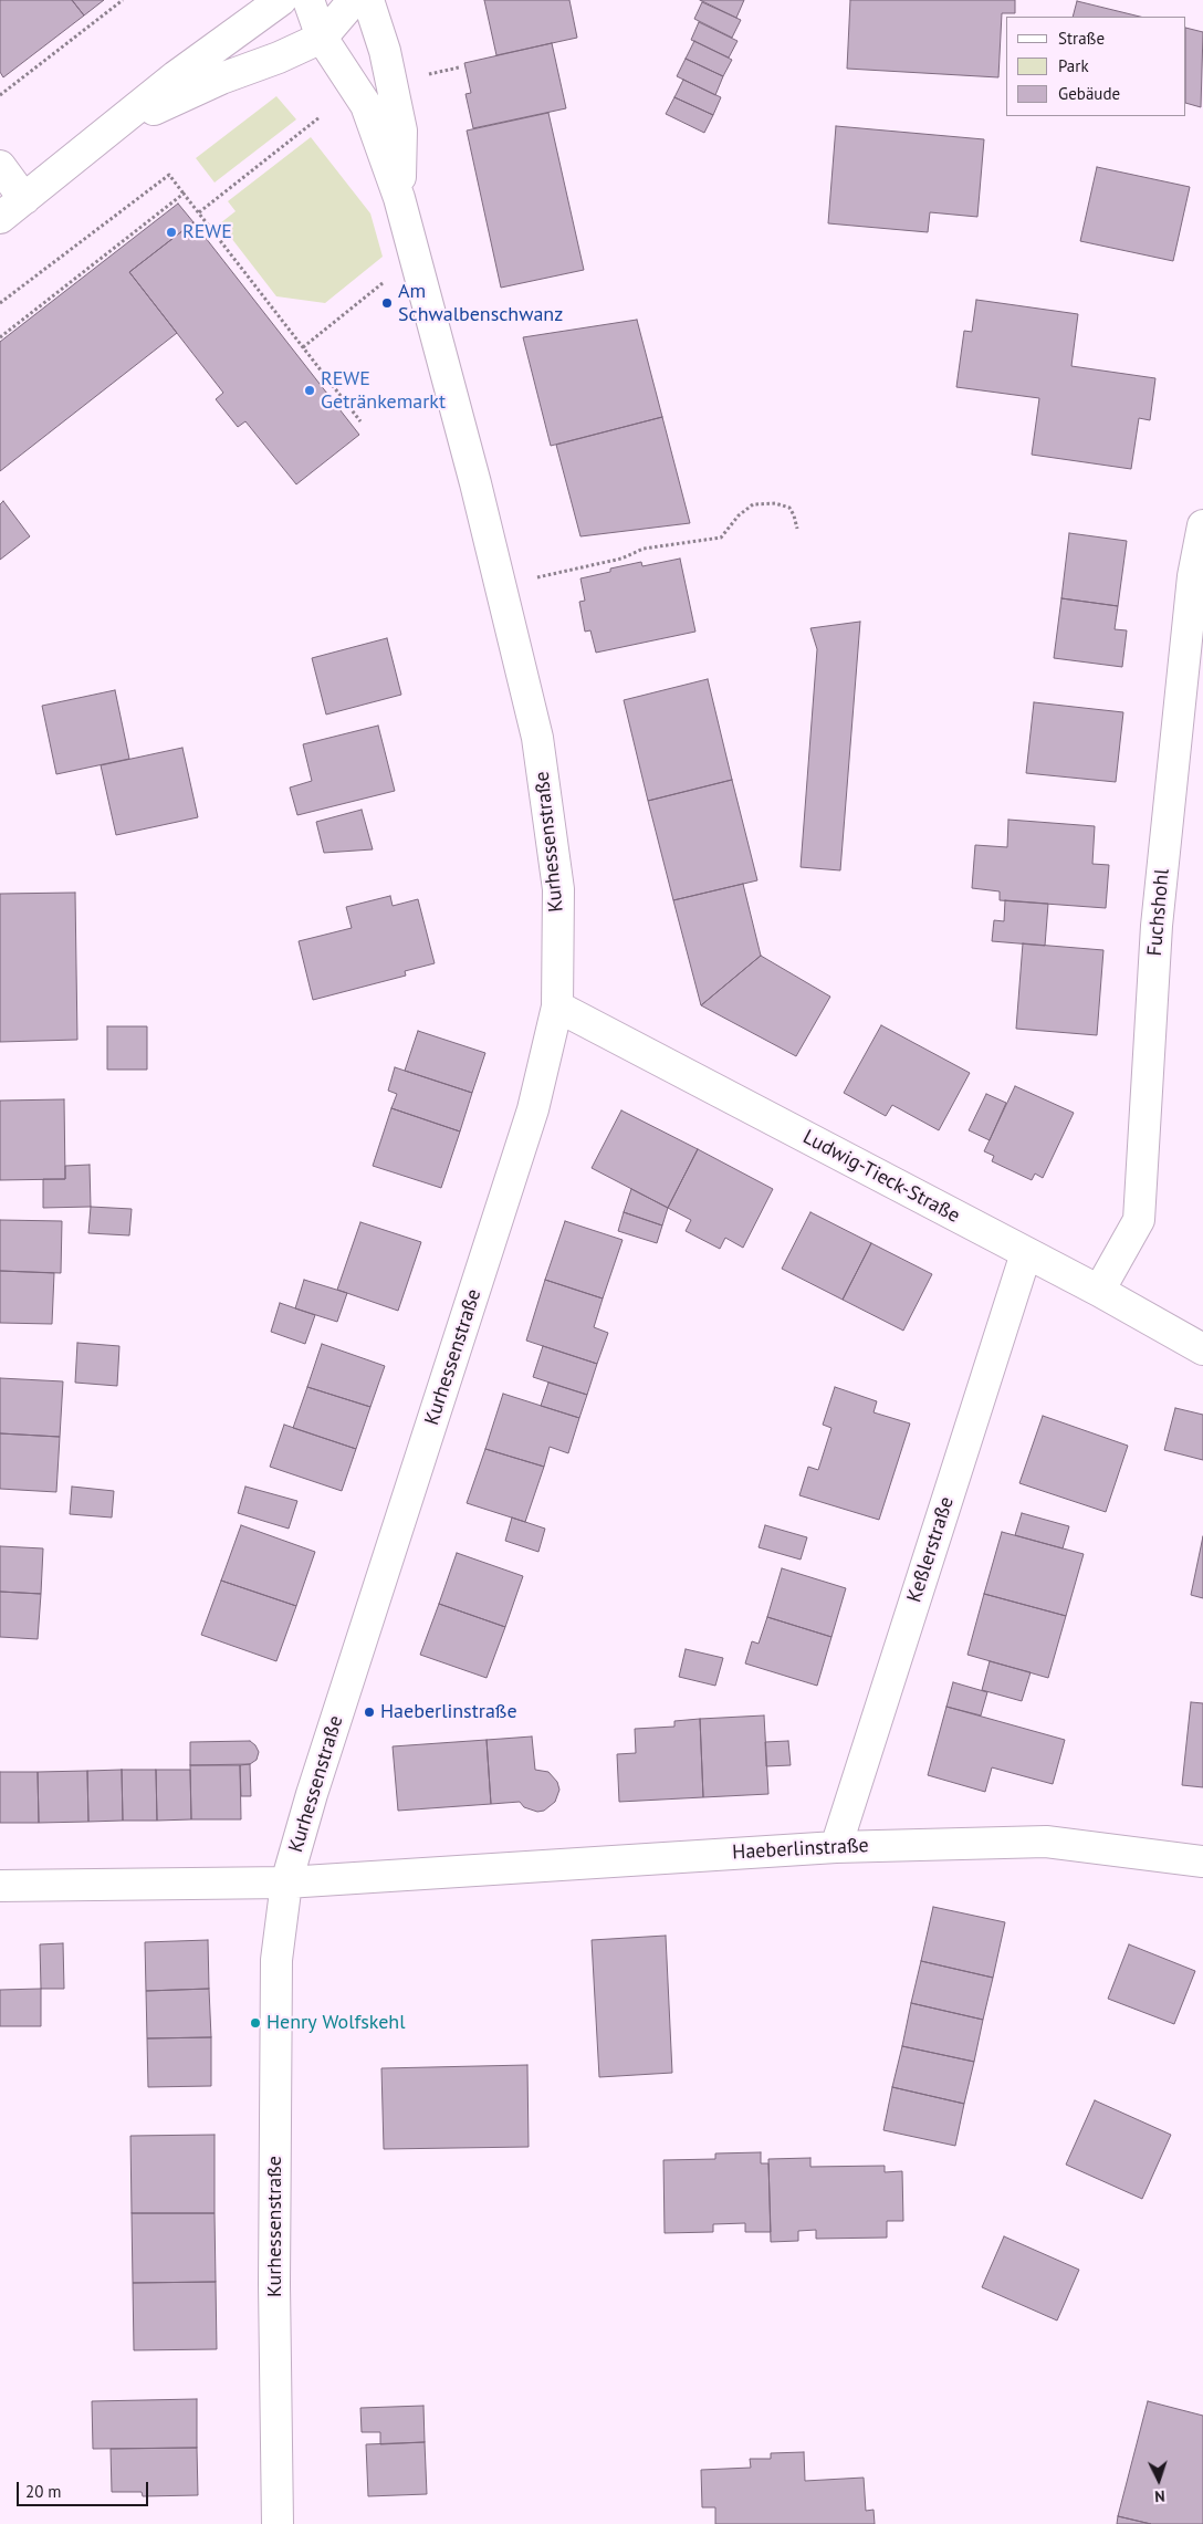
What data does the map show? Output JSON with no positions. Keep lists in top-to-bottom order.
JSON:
{
  "streets": {
    "street": [
      "Kurhessenstraße",
      "Fuchshohl",
      "Ludwig-Tieck-Straße",
      "Keßlerstraße",
      "Haeberlinstraße"
    ]
  },
  "crossings": [
    ["Kurhessenstraße", "Ludwig-Tieck-Straße"],
    ["Kurhessenstraße", "Haeberlinstraße"],
    ["Fuchshohl", "Ludwig-Tieck-Straße"],
    ["Ludwig-Tieck-Straße", "Keßlerstraße"],
    ["Keßlerstraße", "Haeberlinstraße"]
  ],
  "places": [
    "REWE",
    "Am Schwalbenschwanz",
    "REWE Getränkemarkt",
    "Haeberlinstraße",
    "Henry Wolfskehl"
  ],
  "legend": ["Straße", "Park", "Gebäude"],
  "scale_bar": "20 m",
  "north": "bottom"
}
